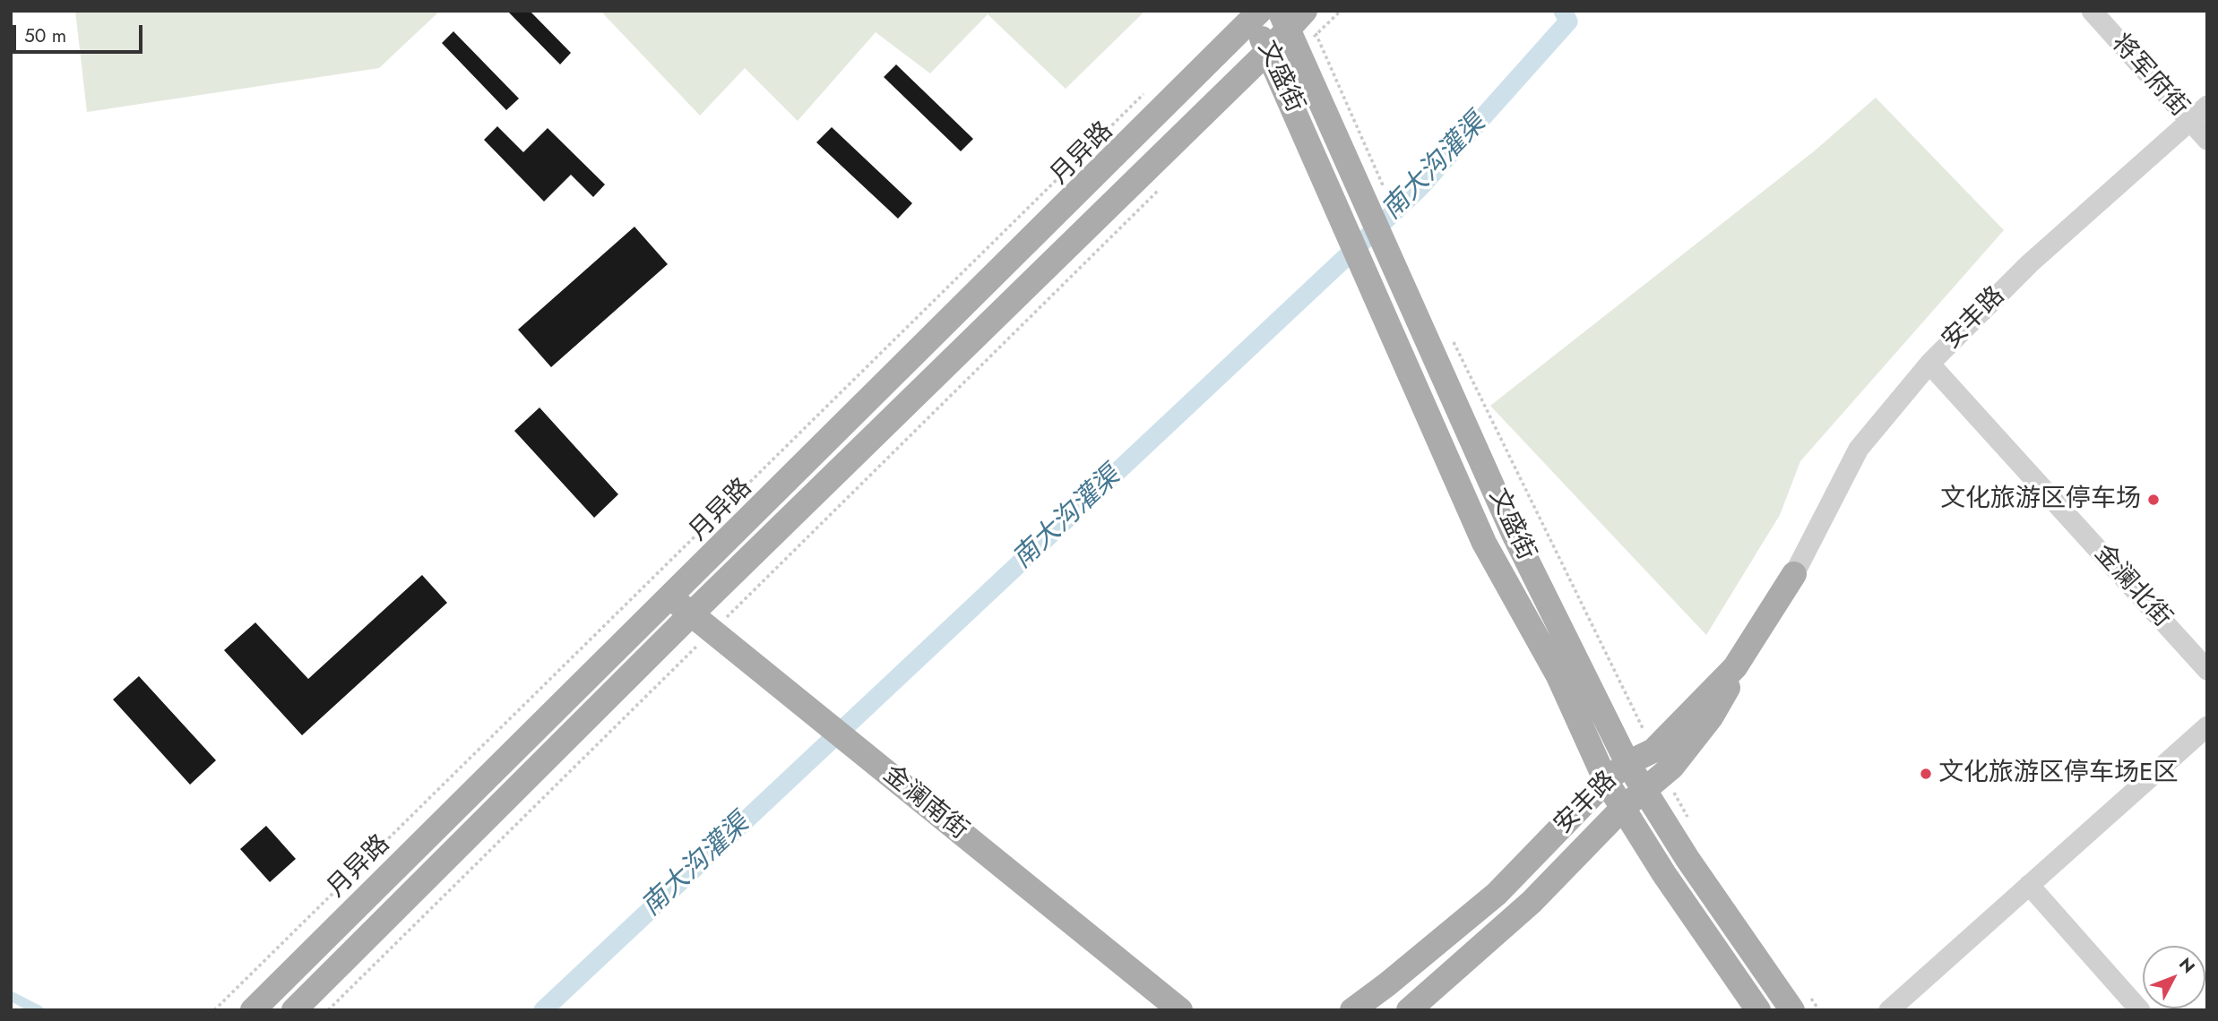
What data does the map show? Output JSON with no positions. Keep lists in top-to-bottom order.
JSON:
{
  "streets": {
    "main road": [
      "文盛街",
      "月异路",
      "安丰路",
      "金澜南街"
    ],
    "street": ["将军府街", "金澜北街"]
  },
  "crossings": [
    ["将军府街", "安丰路"],
    ["文盛街", "月异路"],
    ["文盛街", "安丰路"],
    ["月异路", "金澜南街"],
    ["安丰路", "金澜北街"]
  ],
  "water": ["南大沟灌渠"],
  "places": ["文化旅游区停车场", "文化旅游区停车场E区"],
  "scale_bar": "50 m",
  "north": "top right"
}
